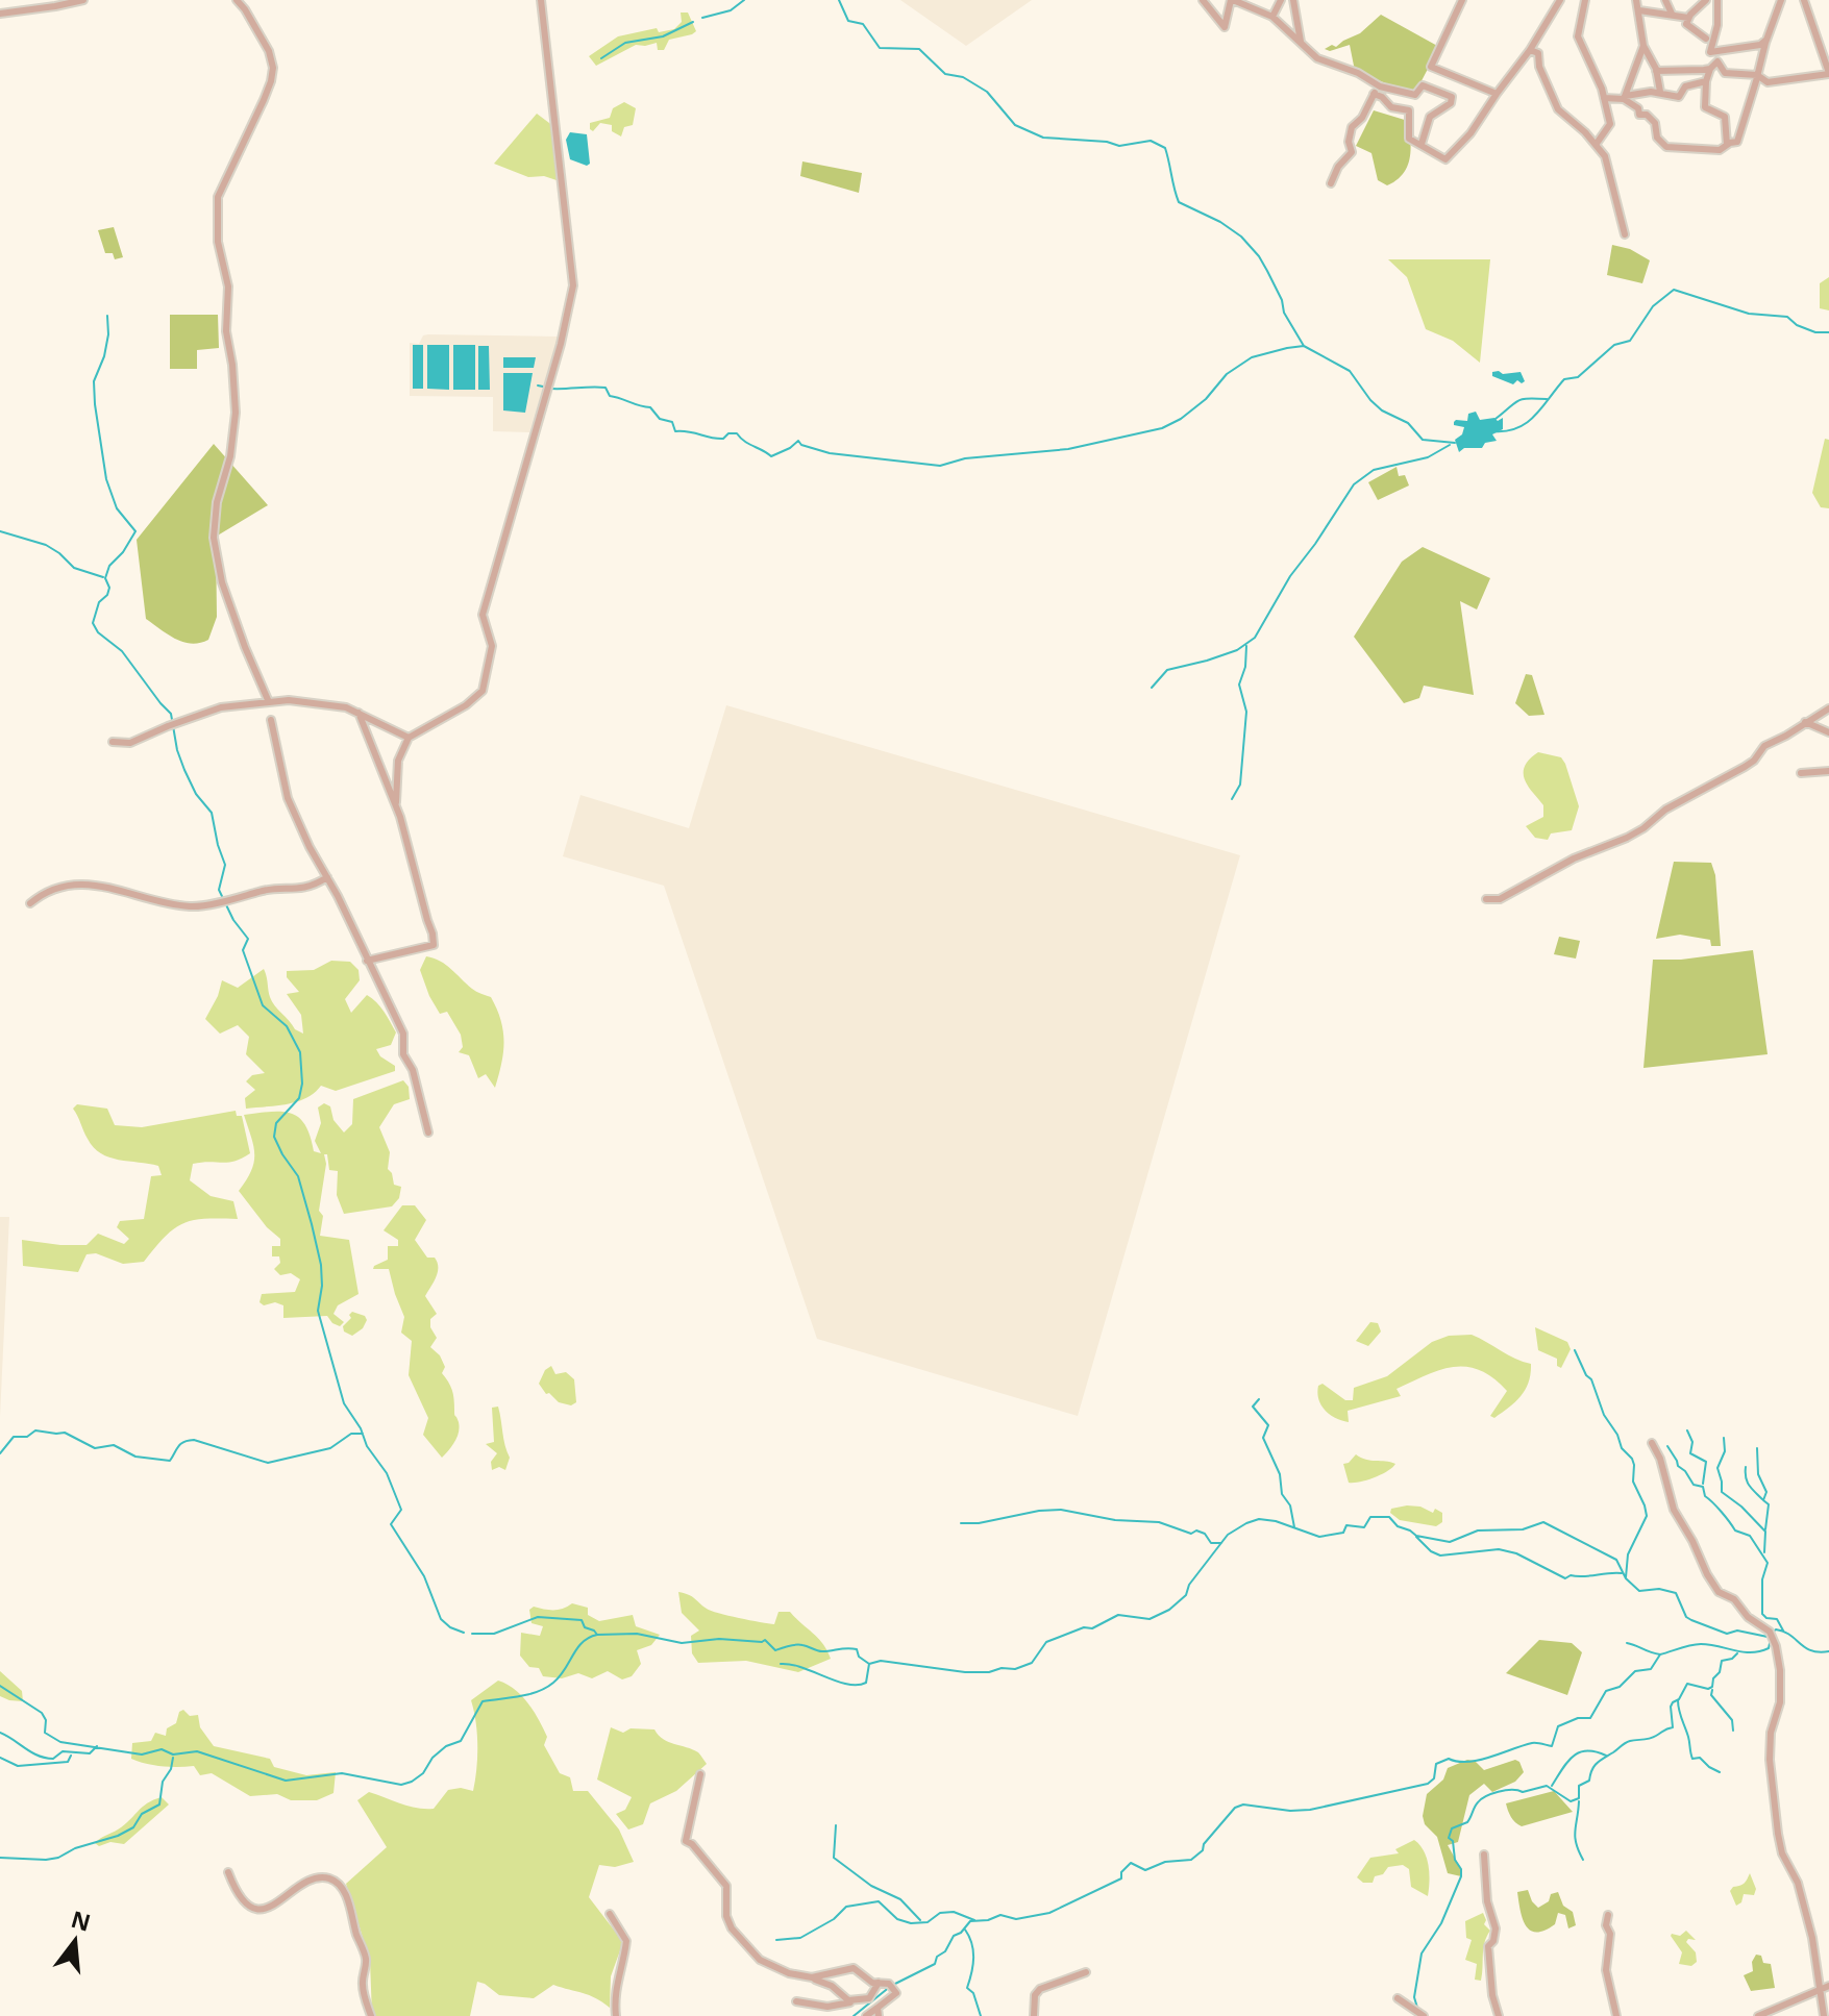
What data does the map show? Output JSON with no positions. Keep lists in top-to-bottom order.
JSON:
{
  "north": "top"
}
